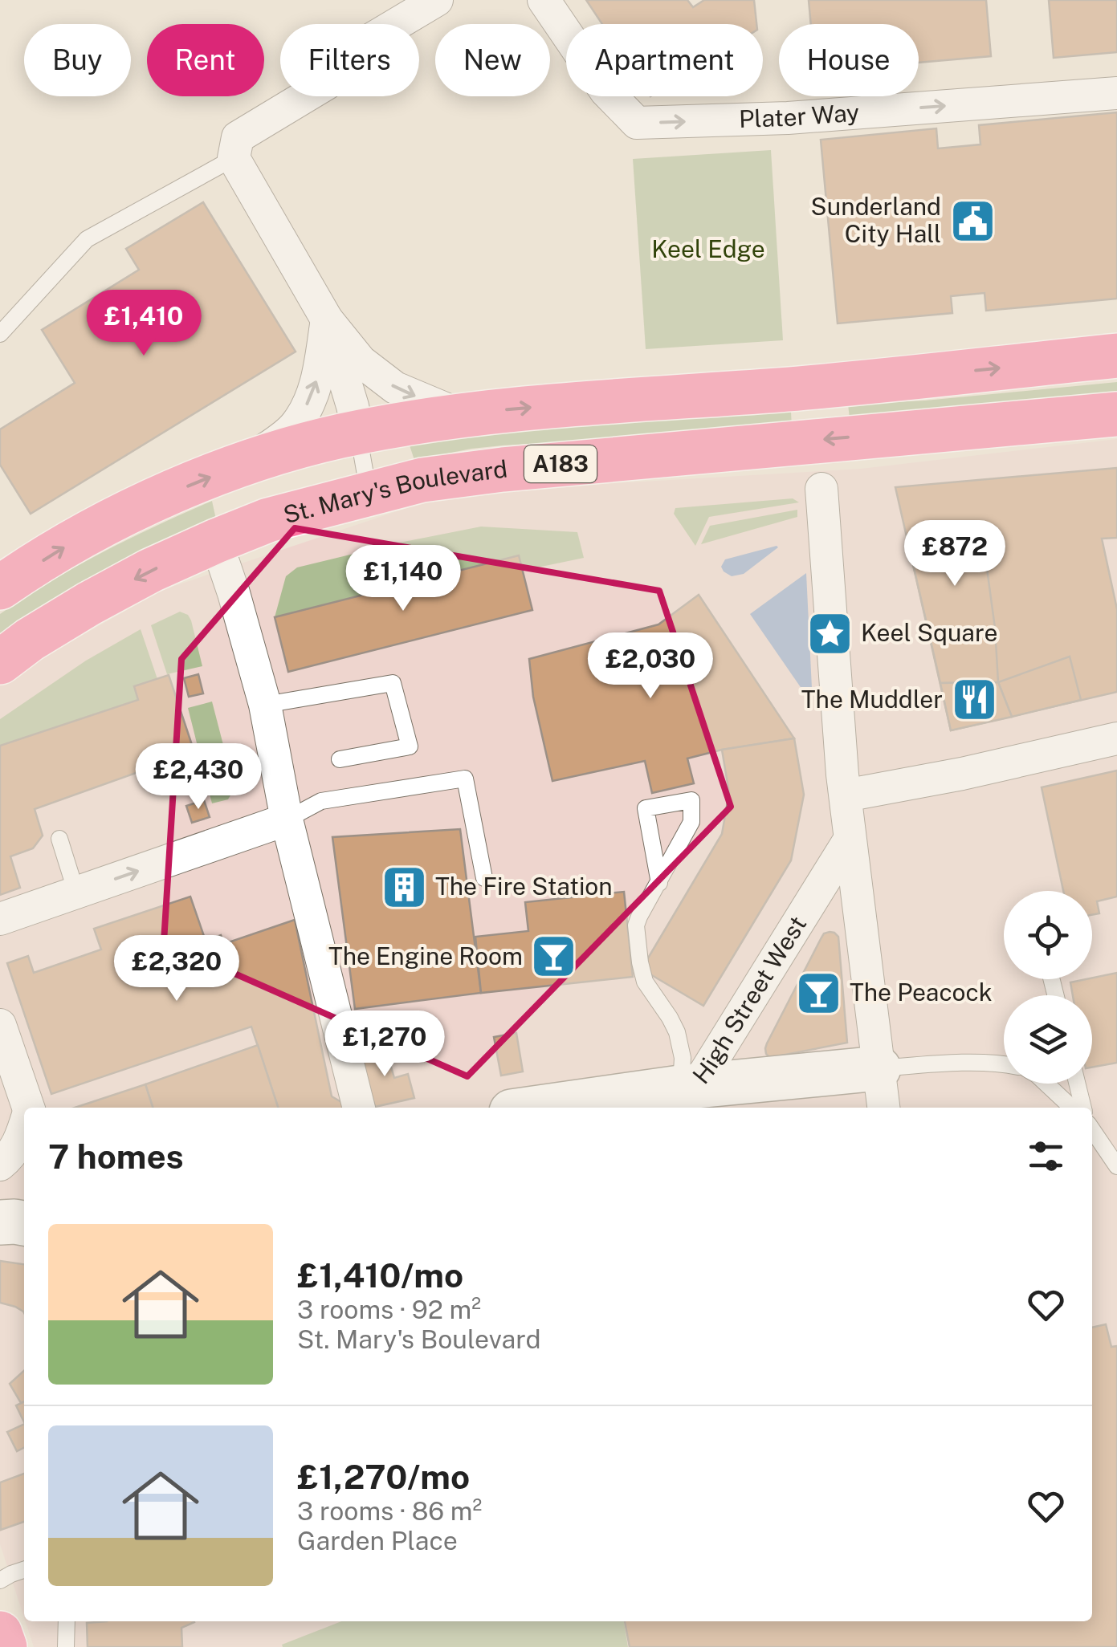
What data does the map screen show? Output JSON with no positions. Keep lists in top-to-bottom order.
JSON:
{
  "streets": {
    "highway": ["A183", "St. Mary's Boulevard"],
    "street": ["Plater Way", "High Street West"]
  },
  "one_way": ["Plater Way"],
  "parks": ["Keel Edge"],
  "places": {
    "public building": ["Sunderland City Hall"],
    "place": ["Keel Square"],
    "restaurant": ["The Muddler"],
    "building": ["The Fire Station"],
    "bar": ["The Engine Room", "The Peacock"]
  },
  "page": {
    "chip": [
      "Buy",
      "Rent",
      "Filters",
      "New",
      "Apartment",
      "House"
    ],
    "price": [
      "£1,410",
      "£872",
      "£1,140",
      "£2,030",
      "£2,430",
      "£2,320",
      "£1,270"
    ],
    "heading": "7 homes",
    "list": [
      {
        "name": "£1,410/mo",
        "note": "3 rooms · 92 m² · St. Mary's Boulevard"
      },
      {
        "name": "£1,270/mo",
        "note": "3 rooms · 86 m² · Garden Place"
      }
    ]
  }
}
